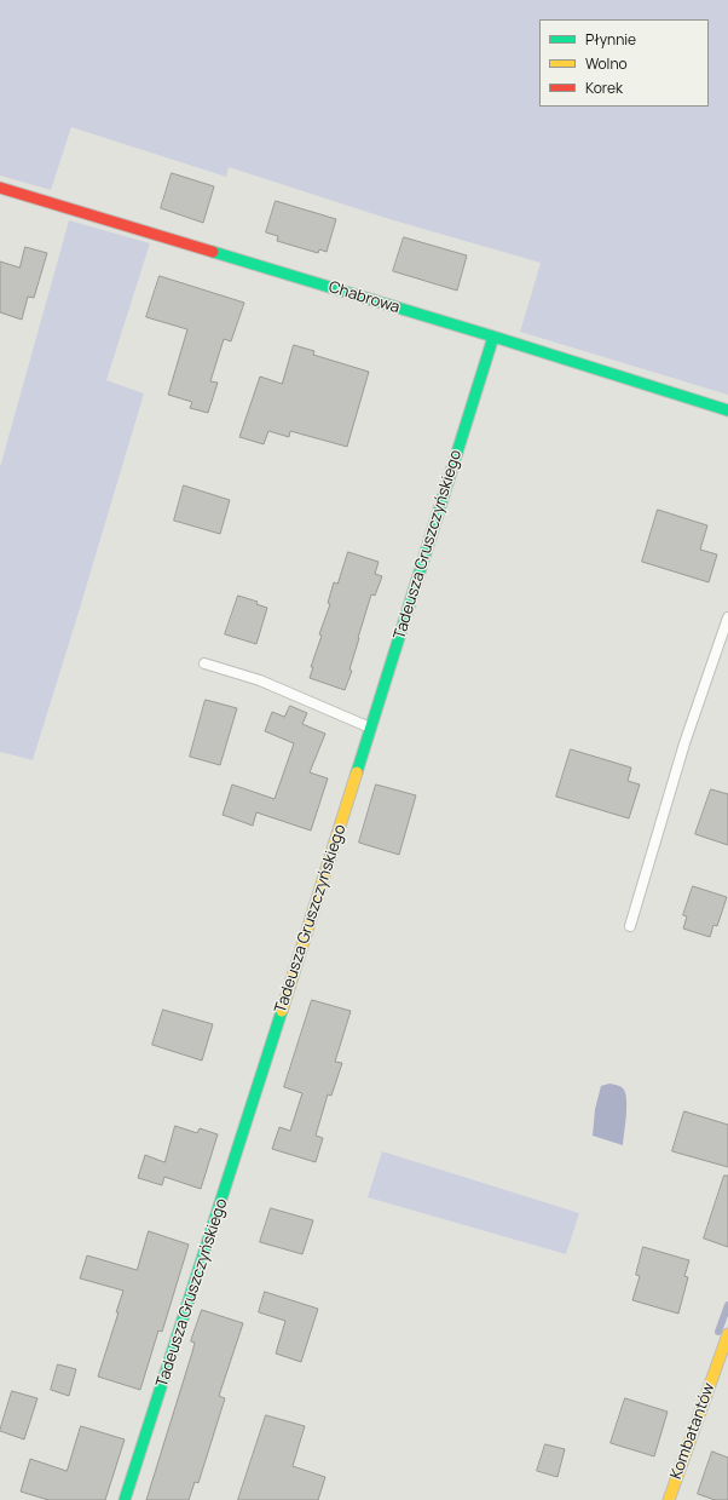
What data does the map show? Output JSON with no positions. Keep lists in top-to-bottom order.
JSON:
{
  "streets": {
    "street": ["Chabrowa", "Tadeusza Gruszczyńskiego", "Kombatantów"]
  },
  "crossings": [
    ["Chabrowa", "Tadeusza Gruszczyńskiego"]
  ],
  "legend": ["Płynnie", "Wolno", "Korek"]
}
